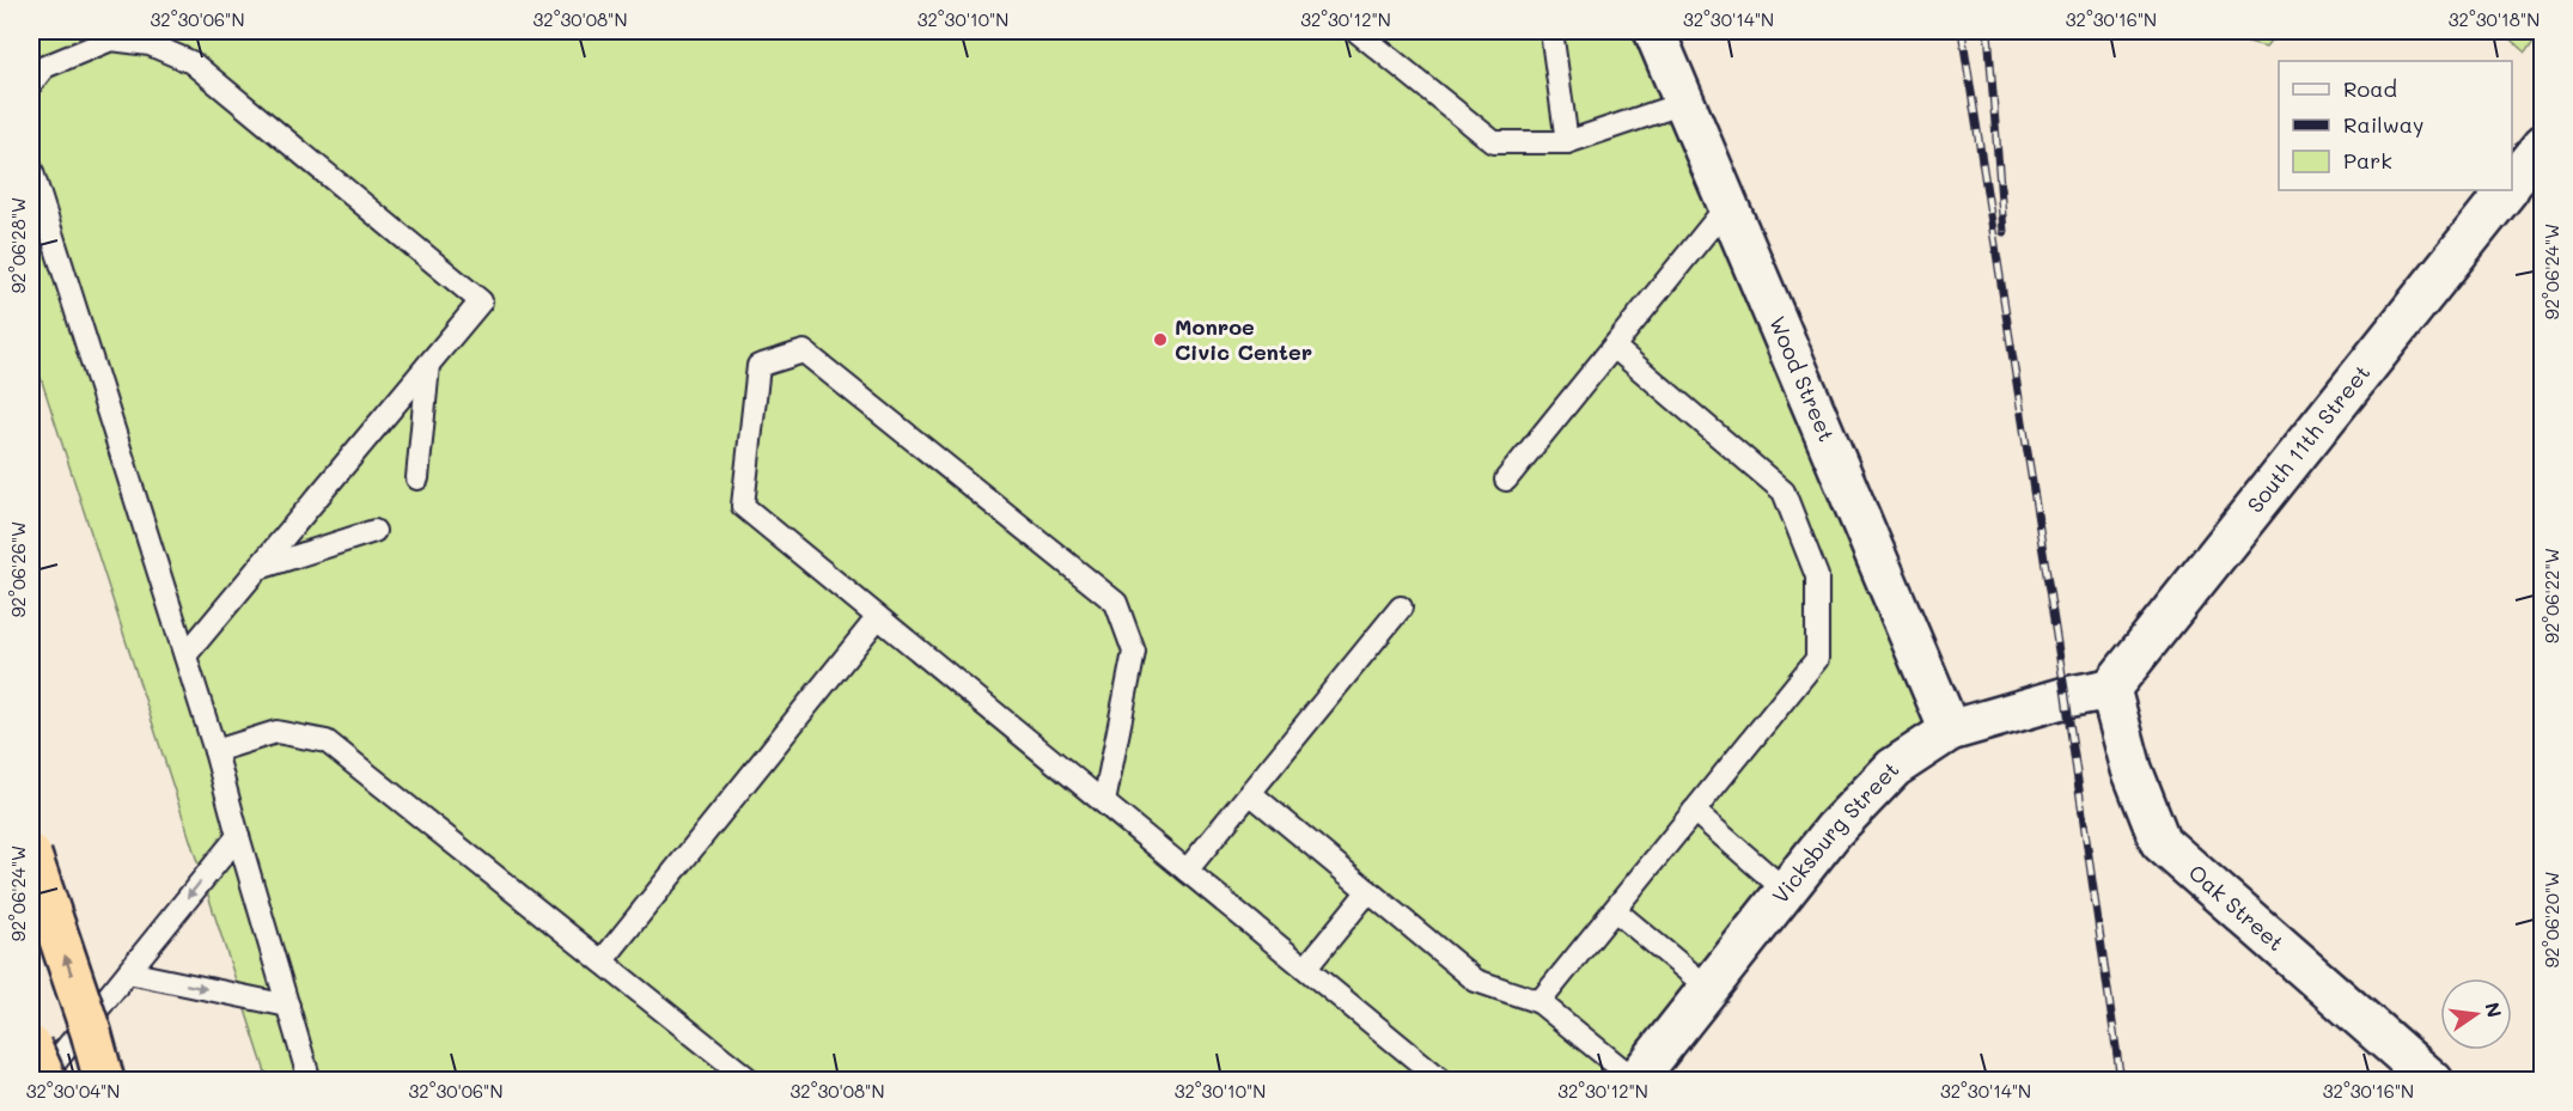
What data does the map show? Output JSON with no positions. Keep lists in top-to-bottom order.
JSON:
{
  "streets": {
    "street": [
      "Wood Street",
      "South 11th Street",
      "Vicksburg Street",
      "Oak Street"
    ]
  },
  "crossings": [
    ["Wood Street", "Vicksburg Street"],
    ["South 11th Street", "Vicksburg Street"],
    ["South 11th Street", "Oak Street"],
    ["Vicksburg Street", "Oak Street"]
  ],
  "places": ["Monroe Civic Center"],
  "legend": ["Road", "Railway", "Park"],
  "north": "right",
  "coordinates": [
    "32°30'06\"N",
    "32°30'08\"N",
    "32°30'10\"N",
    "32°30'12\"N",
    "32°30'14\"N",
    "32°30'16\"N",
    "32°30'18\"N",
    "92°06'28\"W",
    "92°06'24\"W",
    "92°06'26\"W",
    "92°06'22\"W",
    "92°06'20\"W",
    "32°30'04\"N"
  ]
}
